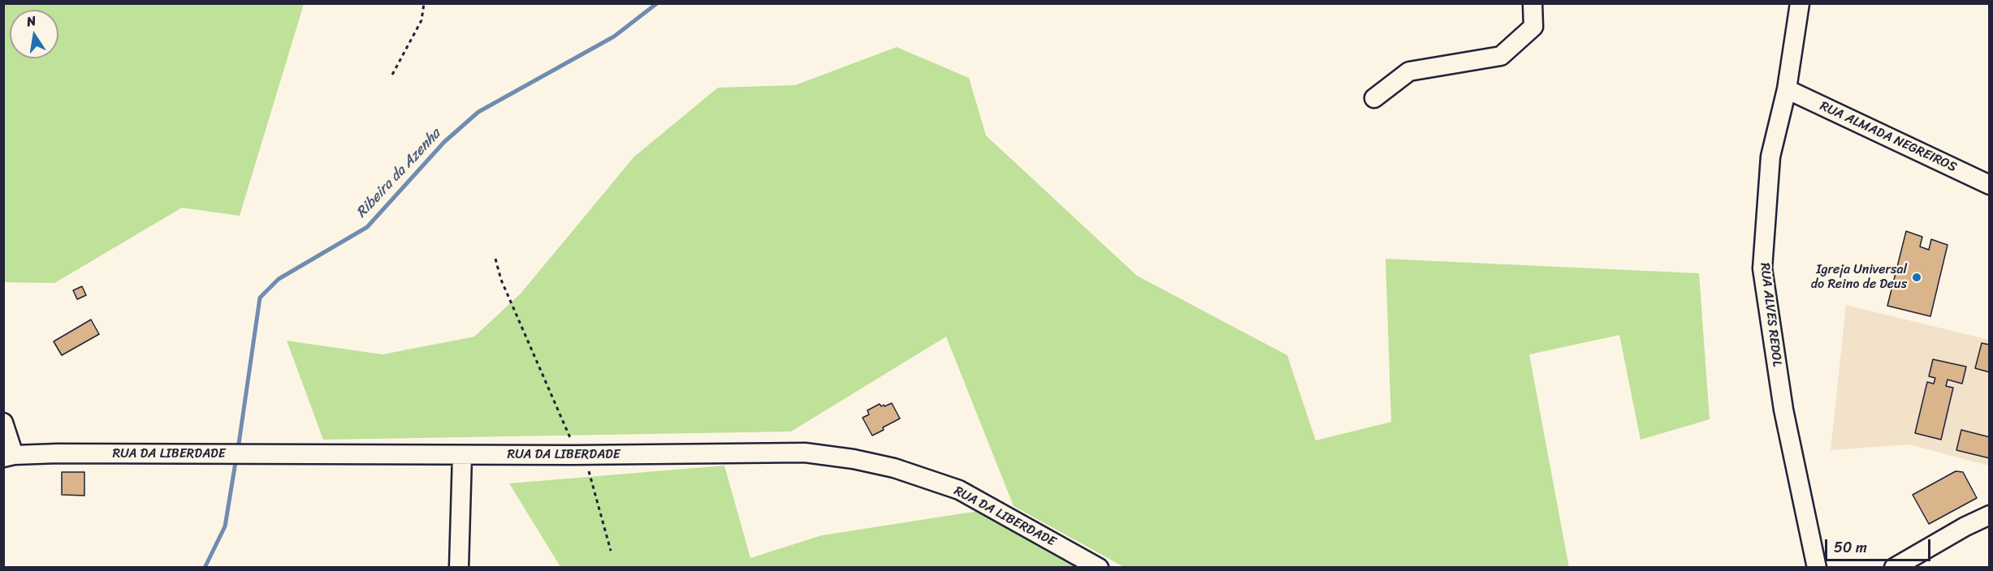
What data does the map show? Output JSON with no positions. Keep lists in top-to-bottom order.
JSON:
{
  "streets": {
    "street": ["RUA ALMADA NEGREIROS", "RUA ALVES REDOL", "RUA DA LIBERDADE"]
  },
  "crossings": [
    ["RUA ALMADA NEGREIROS", "RUA ALVES REDOL"]
  ],
  "water": ["Ribeira da Azenha"],
  "places": ["Igreja Universal do Reino de Deus"],
  "scale_bar": "50 m",
  "north": "top"
}
